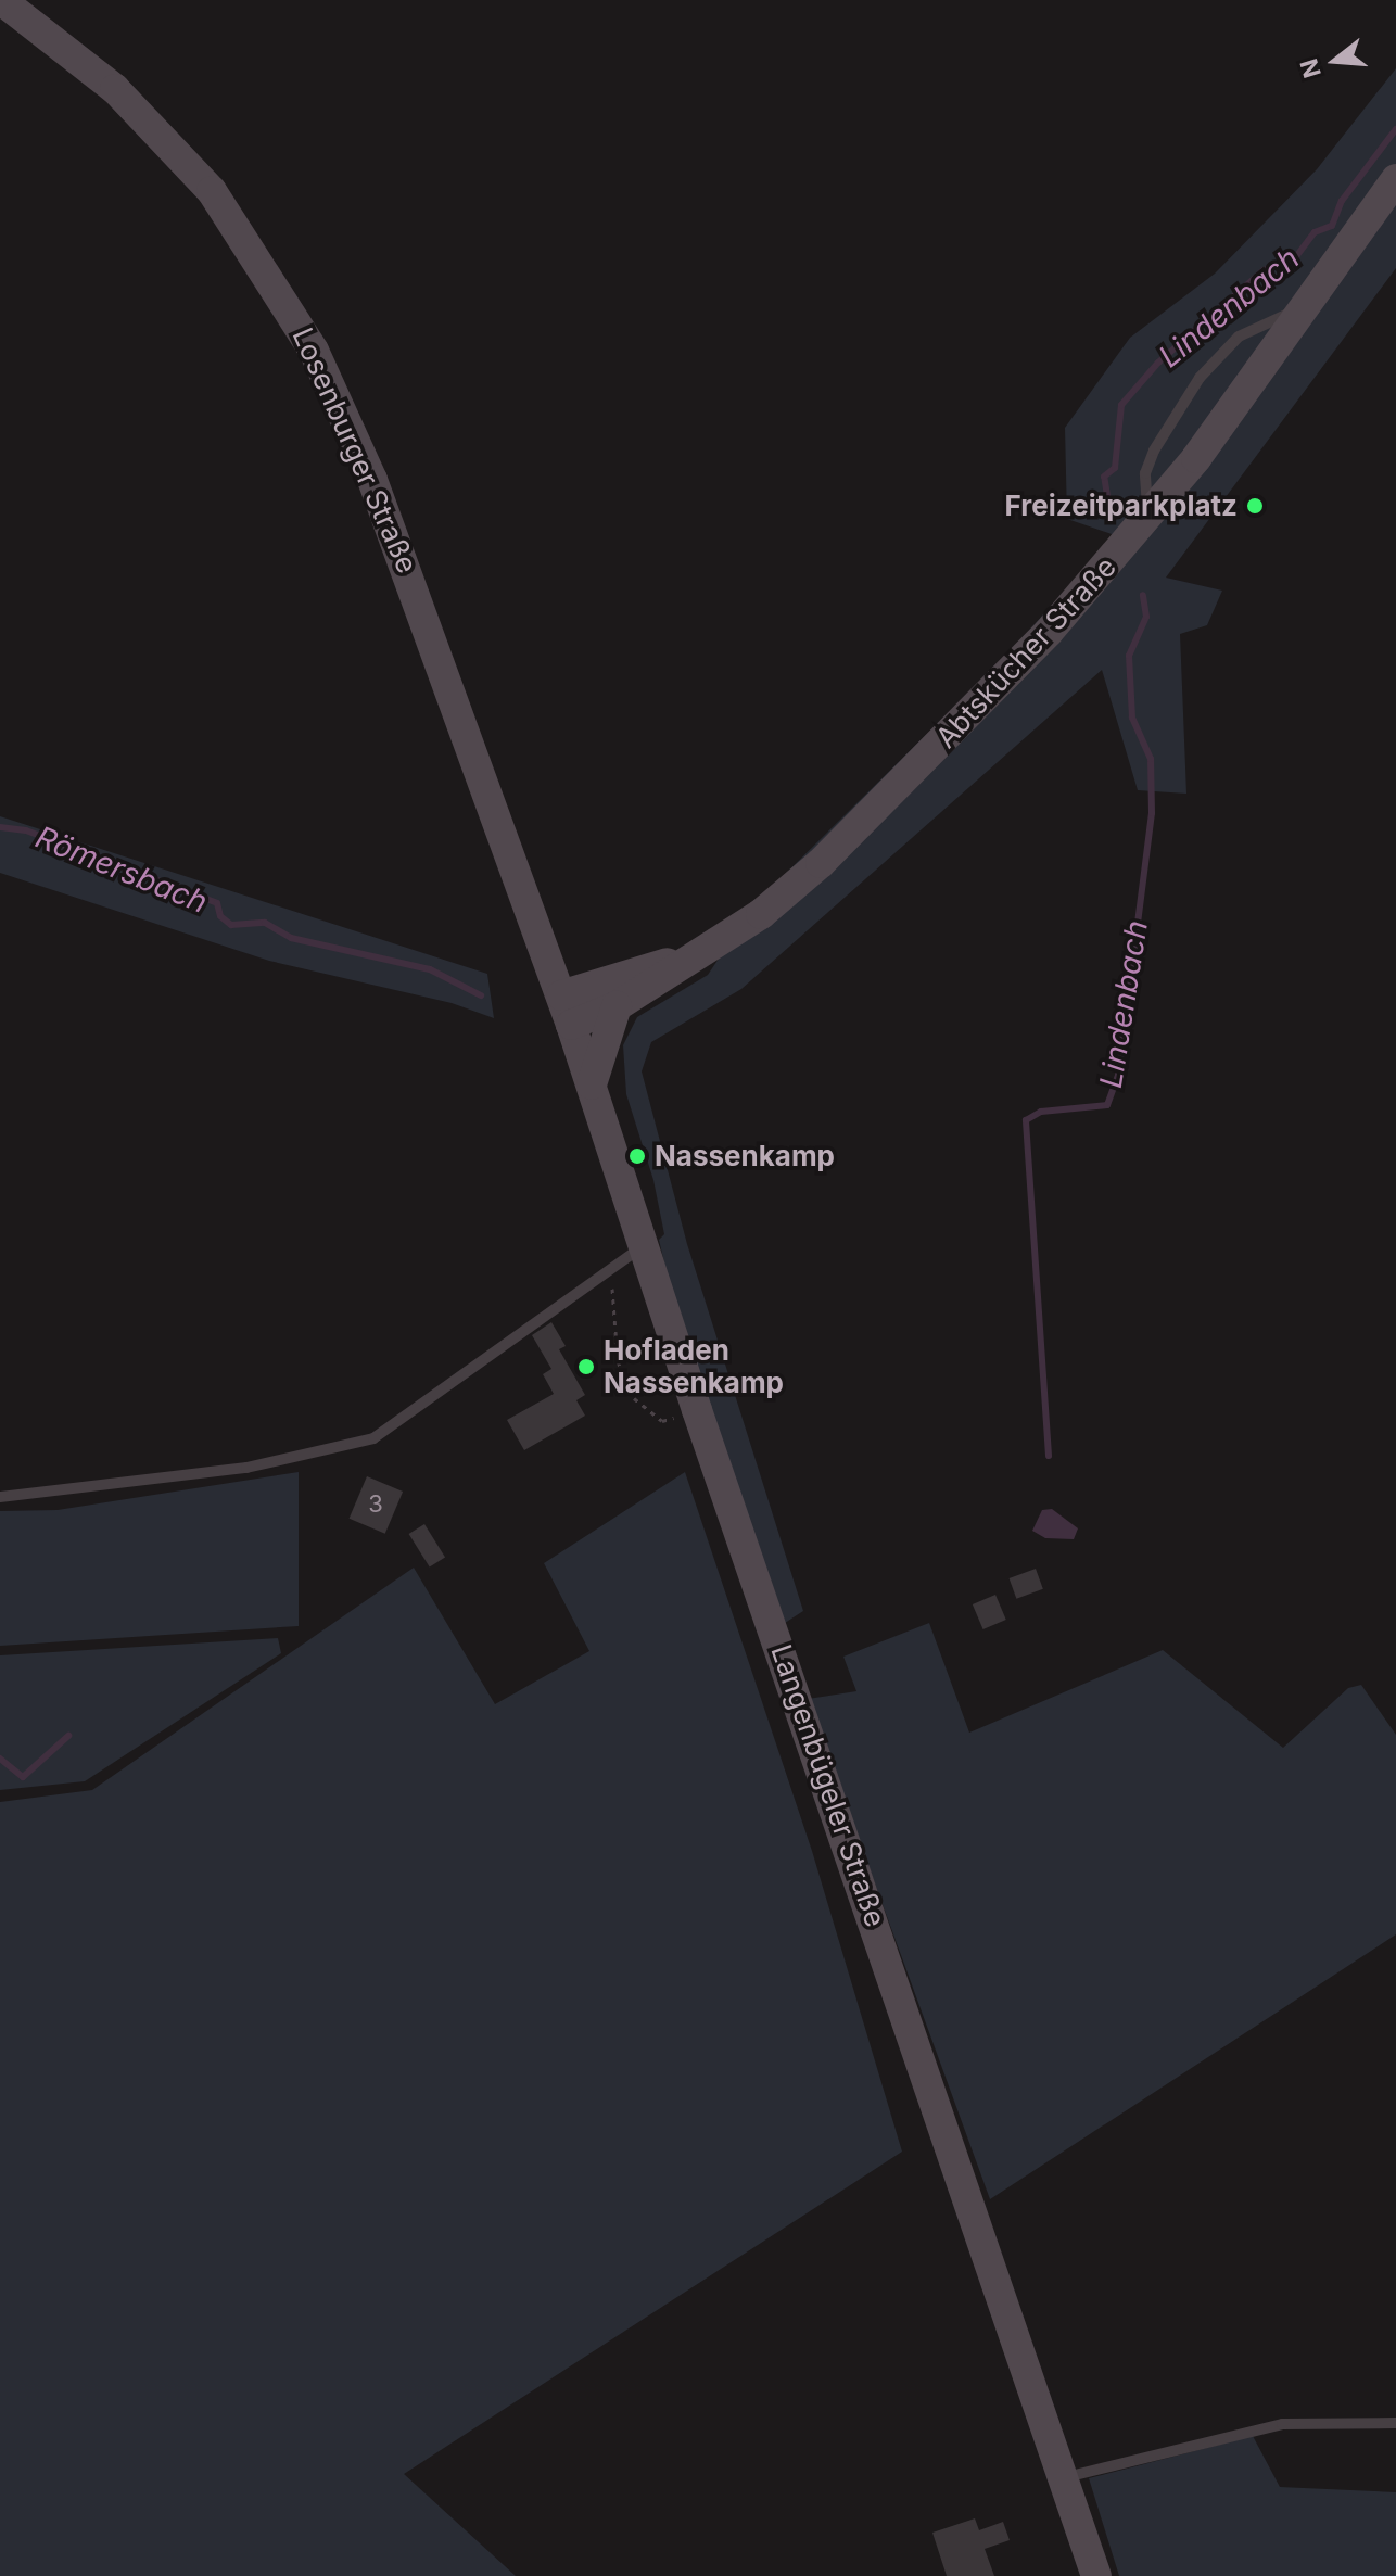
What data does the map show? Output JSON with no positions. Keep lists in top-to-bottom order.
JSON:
{
  "streets": {
    "main road": ["Losenburger Straße", "Abtskücher Straße", "Langenbügeler Straße"]
  },
  "crossings": [
    ["Losenburger Straße", "Abtskücher Straße"],
    ["Losenburger Straße", "Langenbügeler Straße"],
    ["Abtskücher Straße", "Langenbügeler Straße"]
  ],
  "water": ["Lindenbach", "Römersbach"],
  "places": ["Freizeitparkplatz", "Nassenkamp", "Hofladen Nassenkamp"],
  "house_numbers": ["3"],
  "north": "left"
}
